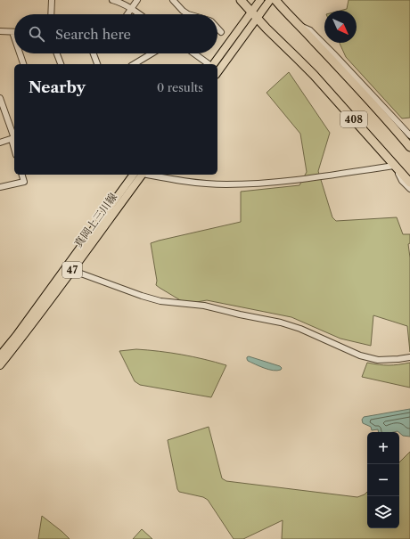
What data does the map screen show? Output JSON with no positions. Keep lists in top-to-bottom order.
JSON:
{
  "streets": {
    "highway": ["408"],
    "main road": ["真岡上三川線", "47"]
  },
  "north": "bottom right",
  "page": {
    "search": "Search here",
    "heading": ["Nearby", "0 results"],
    "map_buttons": ["+", "−"]
  }
}
